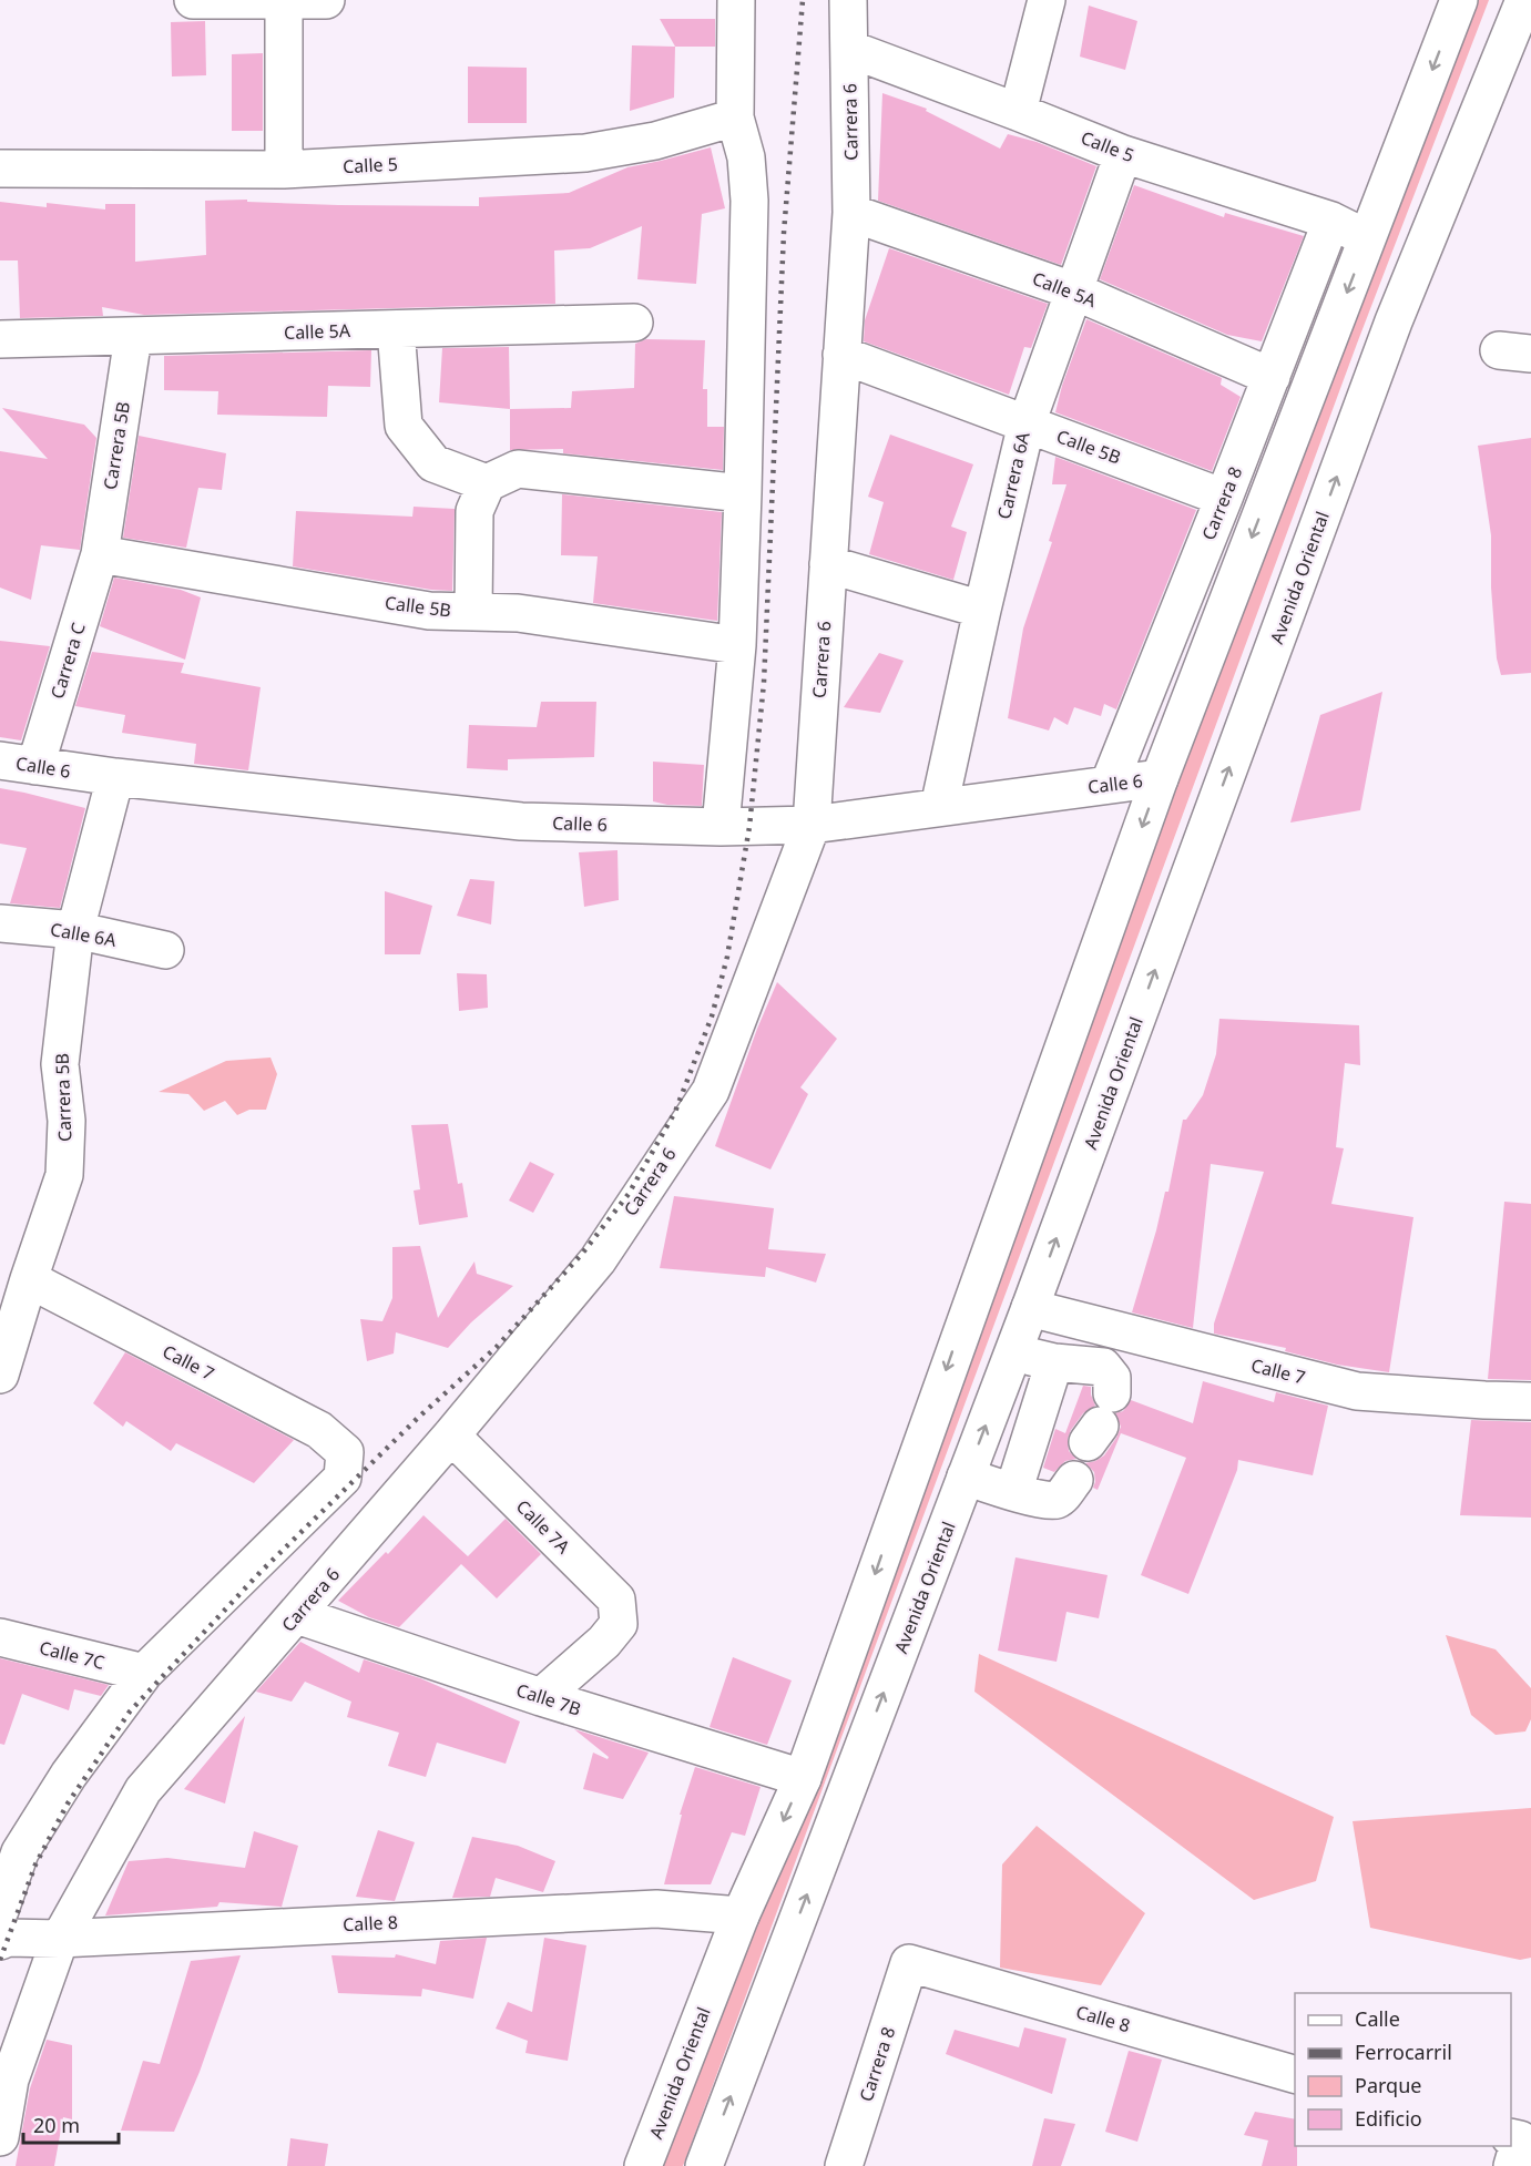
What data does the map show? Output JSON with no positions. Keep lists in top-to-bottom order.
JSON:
{
  "streets": {
    "street": [
      "Carrera 6",
      "Calle 5",
      "Calle 5A",
      "Carrera 5B",
      "Calle 5B",
      "Carrera 6A",
      "Carrera 8",
      "Avenida Oriental",
      "Carrera C",
      "Calle 6",
      "Calle 6A",
      "Calle 7",
      "Calle 7A",
      "Calle 7C",
      "Calle 7B",
      "Calle 8"
    ]
  },
  "crossings": [
    ["Carrera 6", "Calle 5"],
    ["Carrera 6", "Calle 5A"],
    ["Carrera 6", "Calle 5B"],
    ["Carrera 6", "Calle 6"],
    ["Carrera 6", "Calle 7A"],
    ["Carrera 6", "Calle 7B"],
    ["Carrera 6", "Calle 8"],
    ["Calle 5", "Carrera 6A"],
    ["Calle 5", "Carrera 8"],
    ["Calle 5", "Avenida Oriental"],
    ["Calle 5A", "Carrera 5B"],
    ["Calle 5A", "Carrera 6A"],
    ["Calle 5A", "Carrera 8"],
    ["Carrera 5B", "Calle 5B"],
    ["Carrera 5B", "Carrera C"],
    ["Carrera 5B", "Calle 6"],
    ["Carrera 5B", "Calle 6A"],
    ["Carrera 5B", "Calle 7"],
    ["Calle 5B", "Carrera 6A"],
    ["Calle 5B", "Carrera 8"],
    ["Calle 5B", "Carrera C"],
    ["Carrera 6A", "Calle 6"],
    ["Carrera 8", "Calle 6"],
    ["Carrera 8", "Calle 8"],
    ["Avenida Oriental", "Calle 6"],
    ["Avenida Oriental", "Calle 7"],
    ["Avenida Oriental", "Calle 7B"],
    ["Avenida Oriental", "Calle 8"],
    ["Carrera C", "Calle 6"],
    ["Calle 7", "Calle 7C"],
    ["Calle 7A", "Calle 7B"]
  ],
  "legend": [
    "Calle",
    "Ferrocarril",
    "Parque",
    "Edificio"
  ],
  "scale_bar": "20 m"
}
